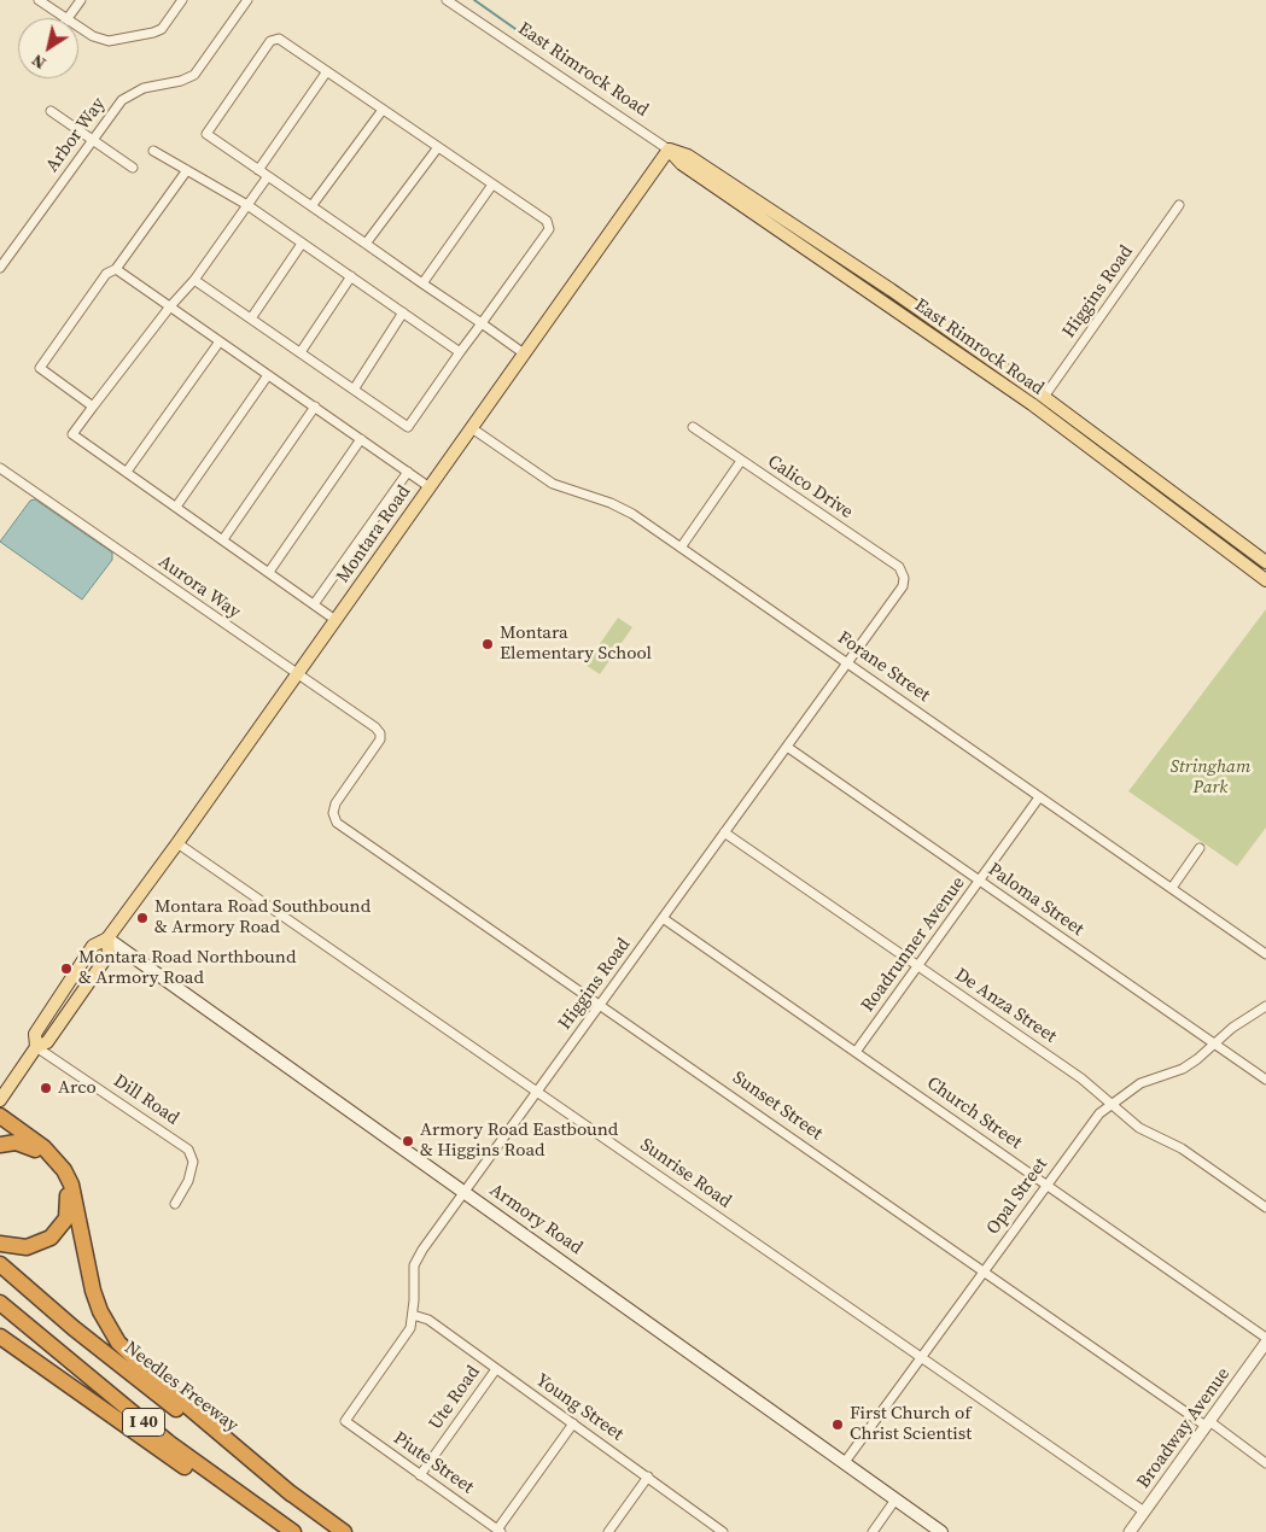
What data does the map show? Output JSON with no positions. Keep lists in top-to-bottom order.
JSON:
{
  "streets": {
    "highway": ["Needles Freeway", "I 40"],
    "main road": ["East Rimrock Road", "Montara Road", "Armory Road"],
    "street": [
      "Arbor Way",
      "Higgins Road",
      "Calico Drive",
      "Aurora Way",
      "Forane Street",
      "Paloma Street",
      "Roadrunner Avenue",
      "De Anza Street",
      "Dill Road",
      "Sunset Street",
      "Church Street",
      "Sunrise Road",
      "Opal Street",
      "Ute Road",
      "Young Street",
      "Broadway Avenue",
      "Piute Street"
    ]
  },
  "crossings": [
    ["East Rimrock Road", "Higgins Road"],
    ["East Rimrock Road", "Montara Road"],
    ["Higgins Road", "Calico Drive"],
    ["Higgins Road", "Forane Street"],
    ["Higgins Road", "Paloma Street"],
    ["Higgins Road", "De Anza Street"],
    ["Higgins Road", "Sunset Street"],
    ["Higgins Road", "Church Street"],
    ["Higgins Road", "Sunrise Road"],
    ["Higgins Road", "Armory Road"],
    ["Higgins Road", "Young Street"],
    ["Higgins Road", "Piute Street"],
    ["Montara Road", "Aurora Way"],
    ["Montara Road", "Forane Street"],
    ["Montara Road", "Dill Road"],
    ["Montara Road", "Sunrise Road"],
    ["Montara Road", "Armory Road"],
    ["Aurora Way", "Sunset Street"],
    ["Forane Street", "Roadrunner Avenue"],
    ["Paloma Street", "Roadrunner Avenue"],
    ["Paloma Street", "Opal Street"],
    ["Roadrunner Avenue", "De Anza Street"],
    ["Roadrunner Avenue", "Church Street"],
    ["De Anza Street", "Opal Street"],
    ["Sunset Street", "Opal Street"],
    ["Sunset Street", "Broadway Avenue"],
    ["Church Street", "Opal Street"],
    ["Sunrise Road", "Opal Street"],
    ["Sunrise Road", "Broadway Avenue"],
    ["Opal Street", "Armory Road"],
    ["Ute Road", "Young Street"],
    ["Ute Road", "Piute Street"]
  ],
  "parks": ["Stringham Park"],
  "places": [
    "Montara Elementary School",
    "Montara Road Southbound & Armory Road",
    "Montara Road Northbound & Armory Road",
    "Arco",
    "Armory Road Eastbound & Higgins Road",
    "First Church of Christ Scientist"
  ],
  "north": "bottom left"
}
